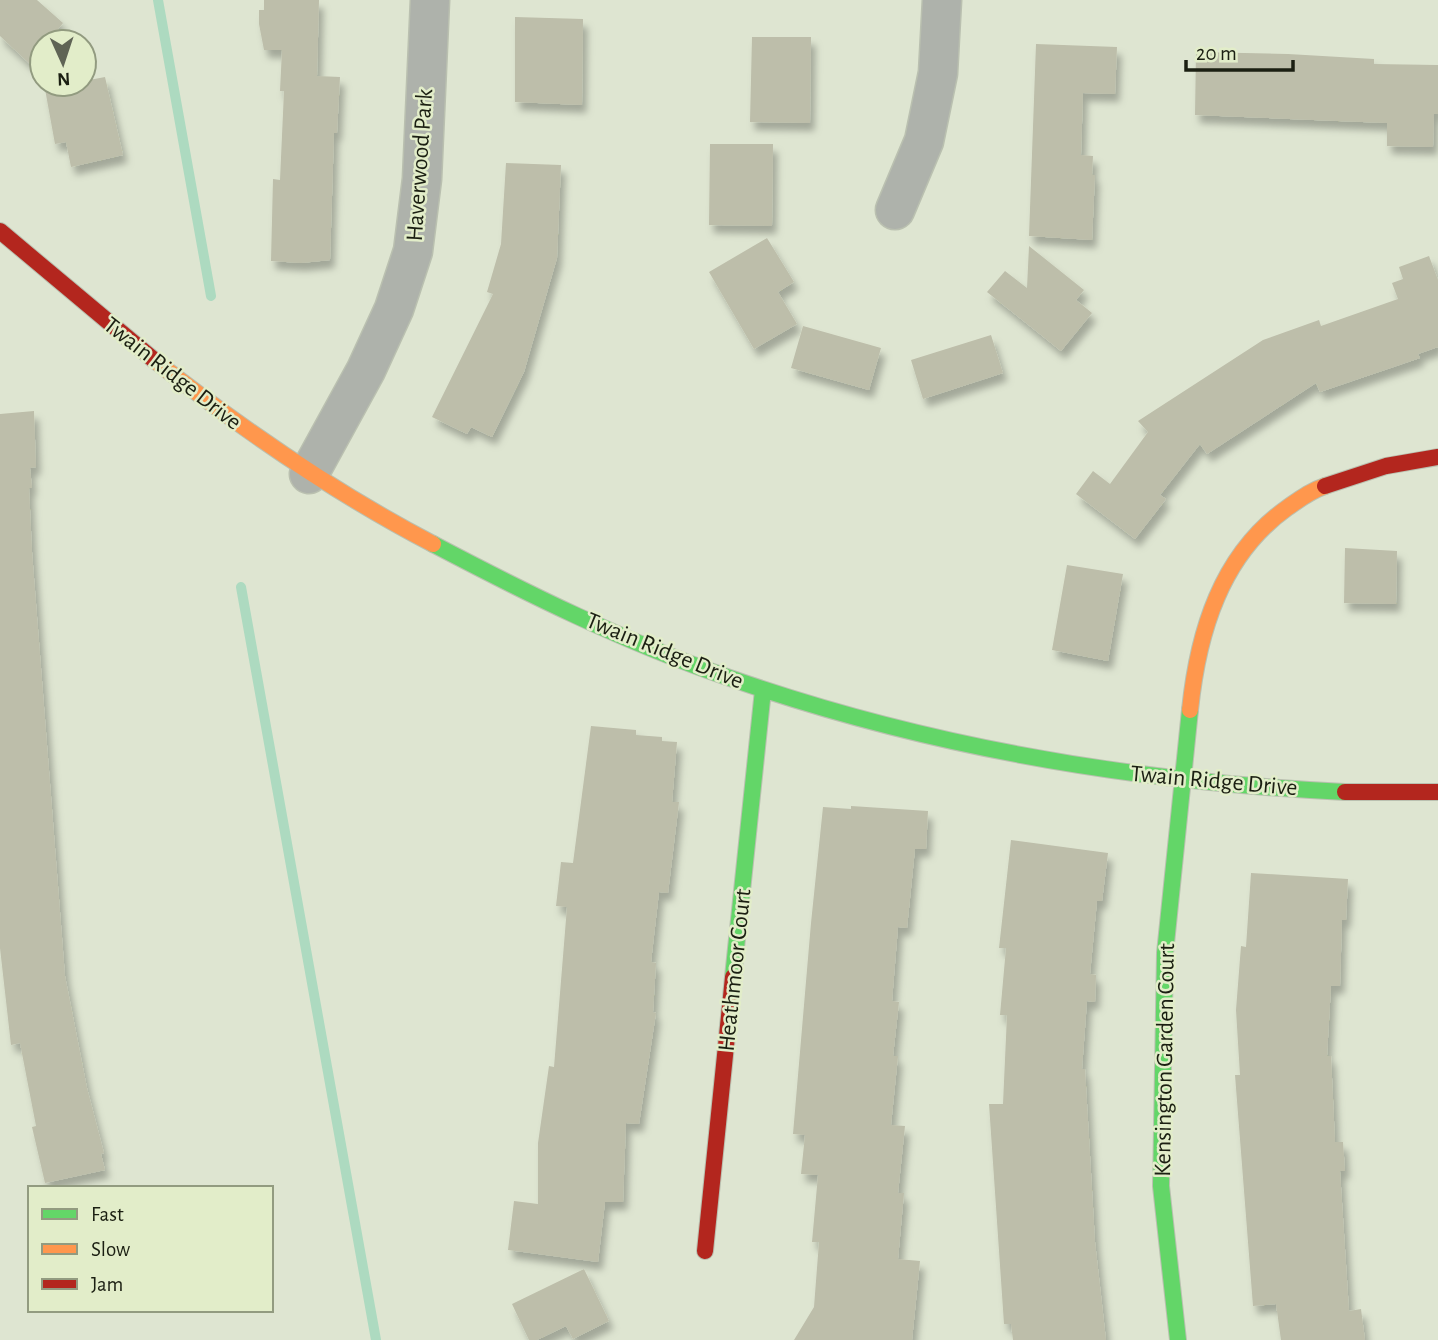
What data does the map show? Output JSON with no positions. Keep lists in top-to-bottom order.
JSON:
{
  "streets": {
    "street": [
      "Haverwood Park",
      "Twain Ridge Drive",
      "Heathmoor Court",
      "Kensington Garden Court"
    ]
  },
  "crossings": [
    ["Haverwood Park", "Twain Ridge Drive"],
    ["Twain Ridge Drive", "Heathmoor Court"],
    ["Twain Ridge Drive", "Kensington Garden Court"]
  ],
  "legend": ["Fast", "Slow", "Jam"],
  "scale_bar": "20 m",
  "north": "bottom"
}
